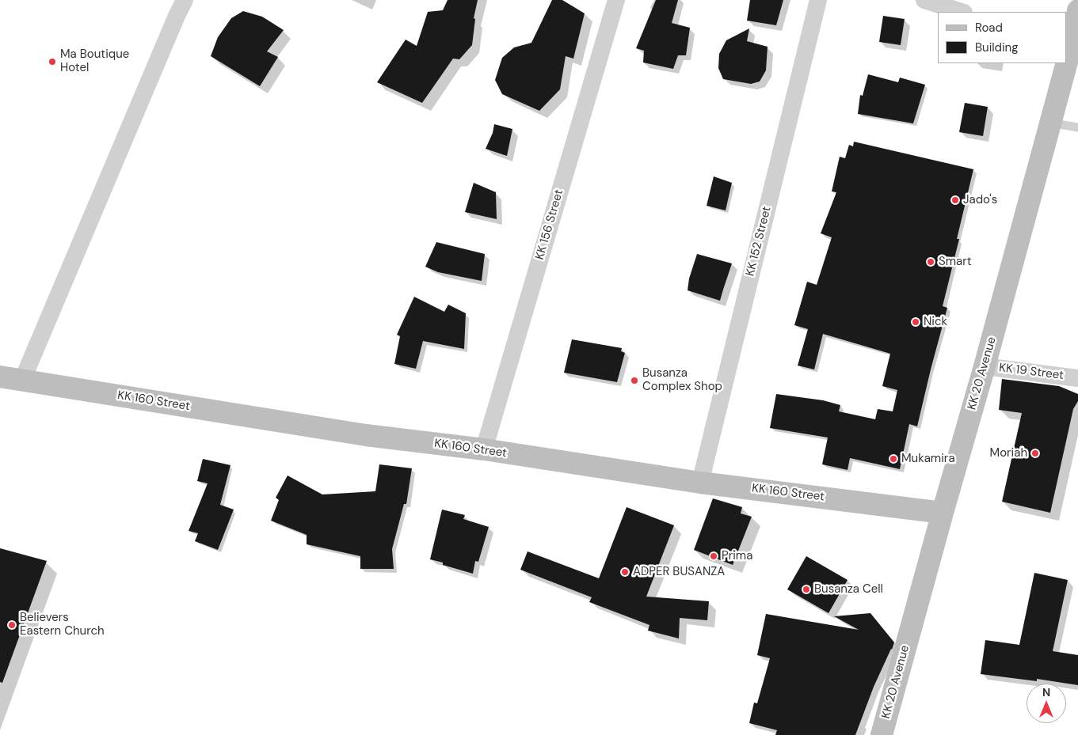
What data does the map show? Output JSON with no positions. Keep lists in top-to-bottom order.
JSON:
{
  "streets": {
    "main road": ["KK 20 Avenue", "KK 160 Street"],
    "street": ["KK 156 Street", "KK 152 Street", "KK 19 Street"]
  },
  "crossings": [
    ["KK 156 Street", "KK 160 Street"],
    ["KK 152 Street", "KK 160 Street"],
    ["KK 19 Street", "KK 20 Avenue"],
    ["KK 20 Avenue", "KK 160 Street"]
  ],
  "places": [
    "Ma Boutique Hotel",
    "Jado's",
    "Smart",
    "Nick",
    "Busanza Complex Shop",
    "Moriah",
    "Mukamira",
    "Prima",
    "ADPER BUSANZA",
    "Busanza Cell",
    "Believers Eastern Church"
  ],
  "legend": ["Road", "Building"],
  "north": "top"
}
